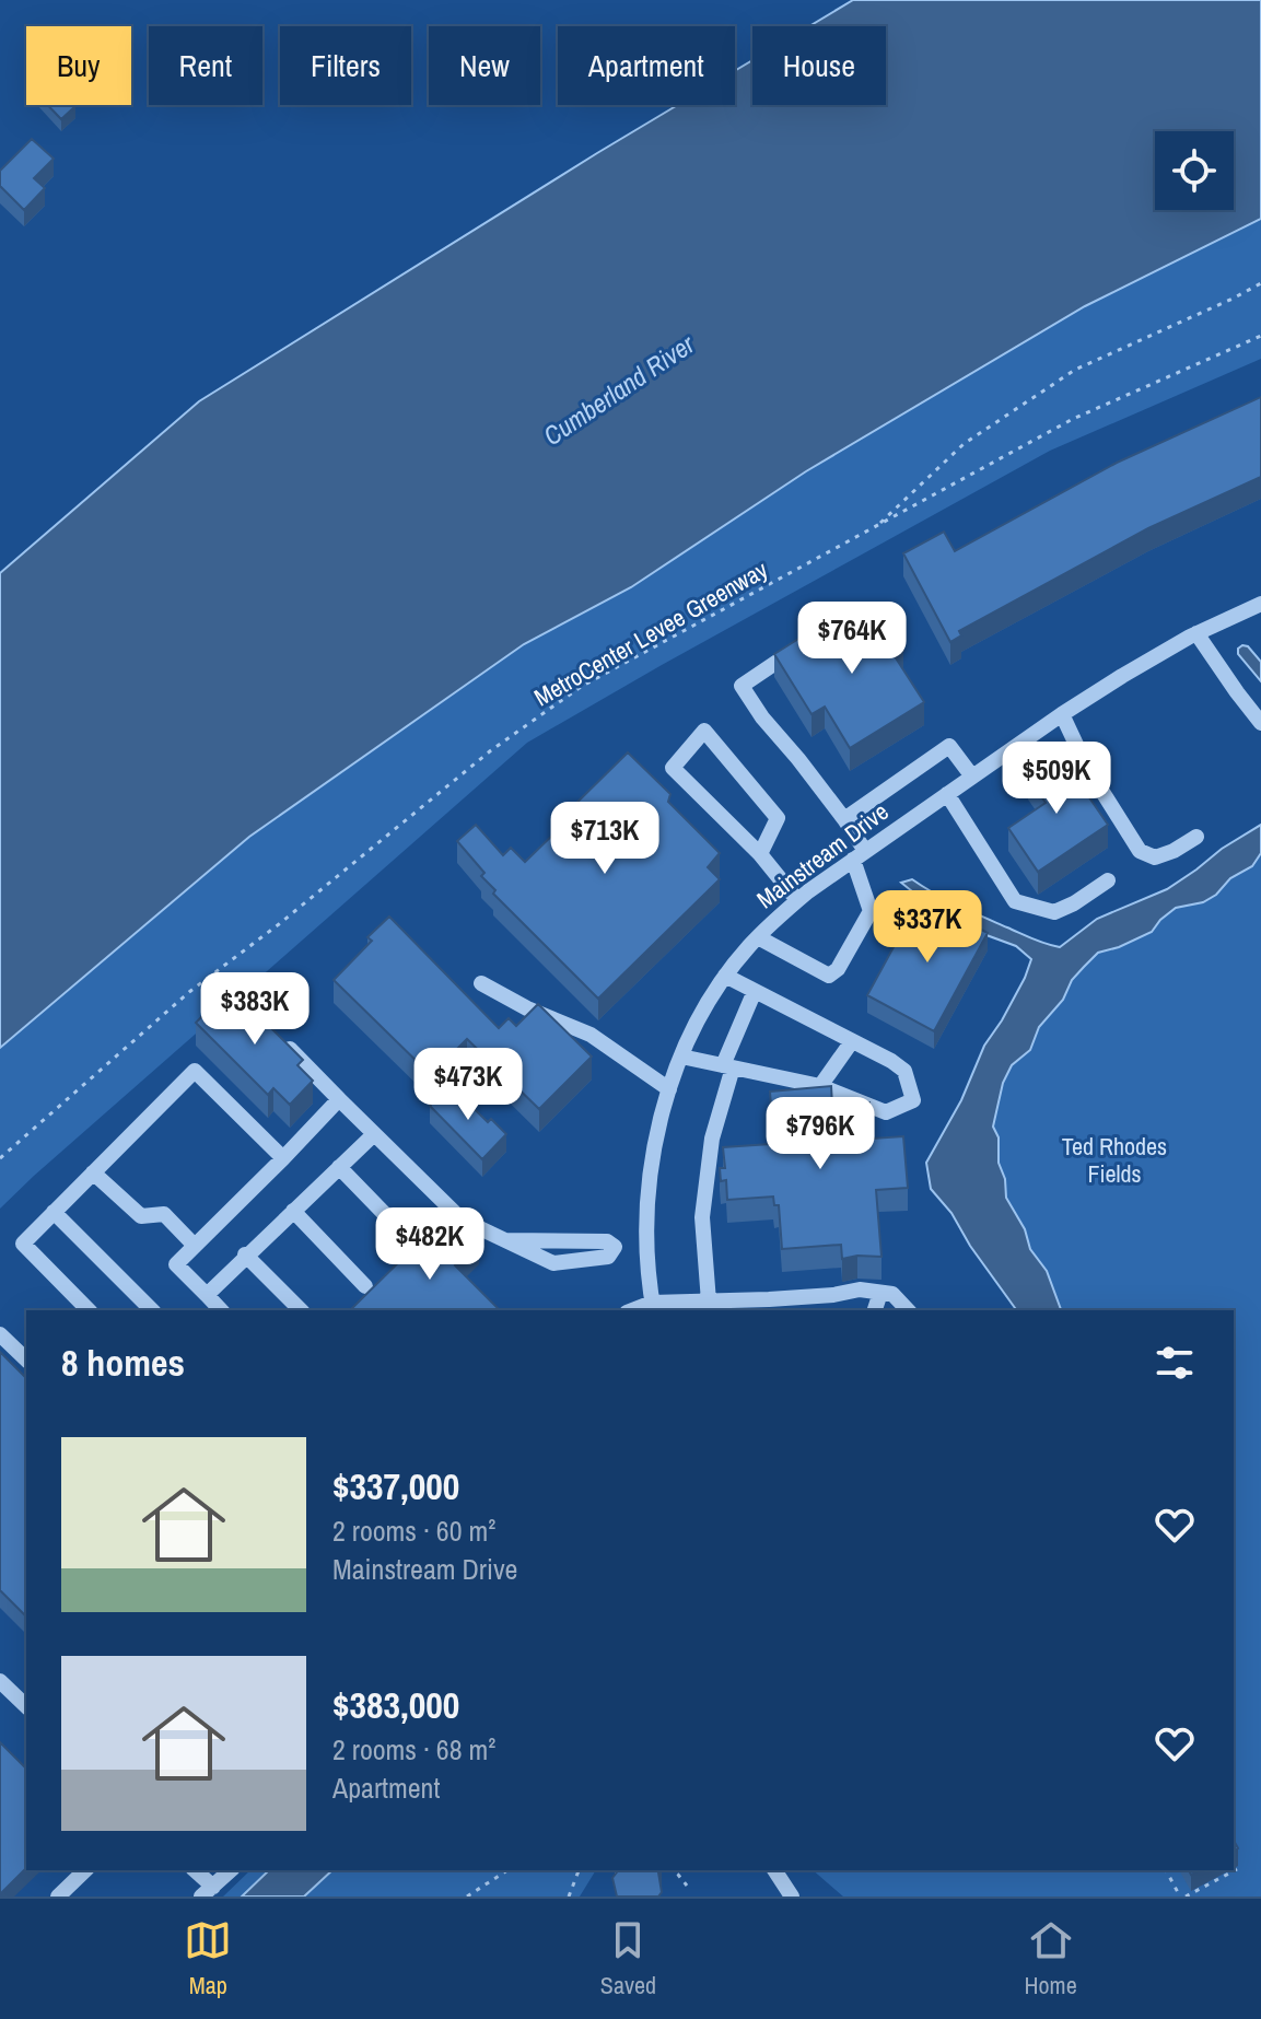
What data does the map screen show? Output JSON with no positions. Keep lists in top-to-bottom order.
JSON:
{
  "streets": {
    "street": ["Mainstream Drive"],
    "path": ["MetroCenter Levee Greenway"]
  },
  "water": ["Cumberland River"],
  "parks": ["Ted Rhodes Fields"],
  "page": {
    "chip": [
      "Buy",
      "Rent",
      "Filters",
      "New",
      "Apartment",
      "House"
    ],
    "price": [
      "$764K",
      "$509K",
      "$713K",
      "$337K",
      "$383K",
      "$473K",
      "$796K",
      "$482K"
    ],
    "heading": "8 homes",
    "list": [
      {
        "name": "$337,000",
        "note": "2 rooms · 60 m² · Mainstream Drive"
      },
      {
        "name": "$383,000",
        "note": "2 rooms · 68 m² · Apartment"
      }
    ],
    "tabs": ["Map", "Saved", "Home"]
  }
}
